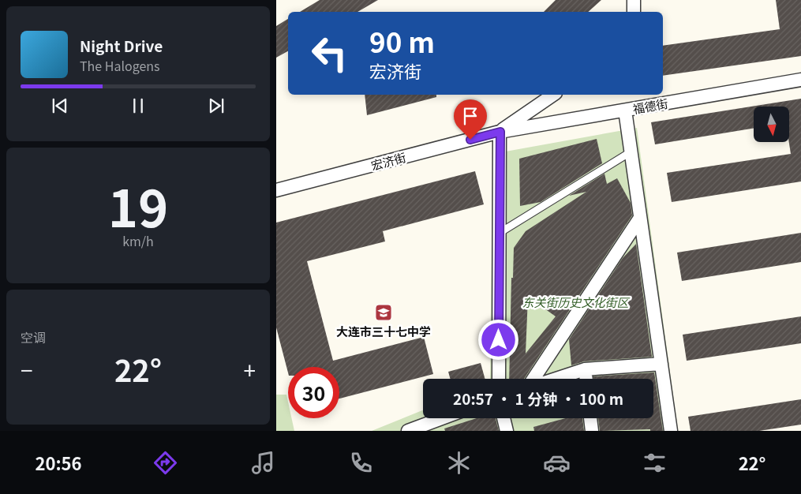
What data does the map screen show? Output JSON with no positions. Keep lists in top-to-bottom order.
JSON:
{
  "streets": {
    "street": ["福德街", "宏济街"]
  },
  "crossings": [
    ["福德街", "宏济街"]
  ],
  "parks": ["东关街历史文化街区"],
  "places": {
    "school or university": ["大连市三十七中学"]
  },
  "north": "bottom",
  "page": {
    "turn": ["90 m", "宏济街"],
    "song": ["Night Drive", "The Halogens"],
    "tile": [
      ["19", "km/h"],
      "空调"
    ],
    "heat": ["−", "22°", "+"],
    "limit": "30",
    "trip": "20:57 · 1 分钟 · 100 m",
    "tabs": ["20:56", "22°"]
  }
}
